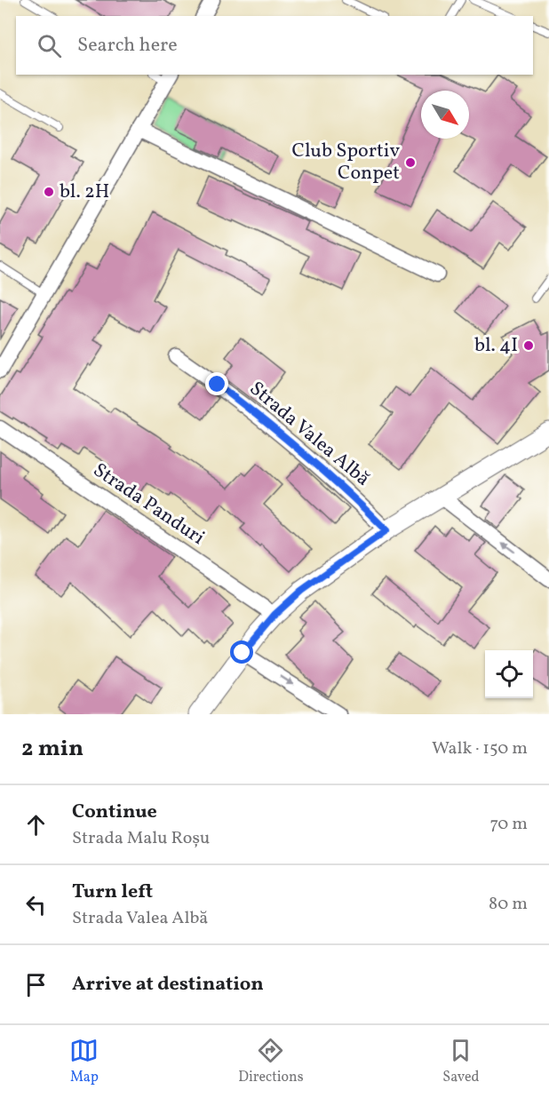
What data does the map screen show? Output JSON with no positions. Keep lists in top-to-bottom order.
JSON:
{
  "streets": {
    "street": ["Strada Valea Albă", "Strada Panduri"]
  },
  "places": ["Club Sportiv Conpet", "bl. 2H", "bl. 4I"],
  "north": "bottom right",
  "page": {
    "search": "Search here",
    "heading": ["2 min", "Walk · 150 m"],
    "list": [
      ["Continue", "Strada Malu Roșu", "70 m"],
      ["Turn left", "Strada Valea Albă", "80 m"],
      "Arrive at destination"
    ],
    "nav": ["Map", "Directions", "Saved"]
  }
}
